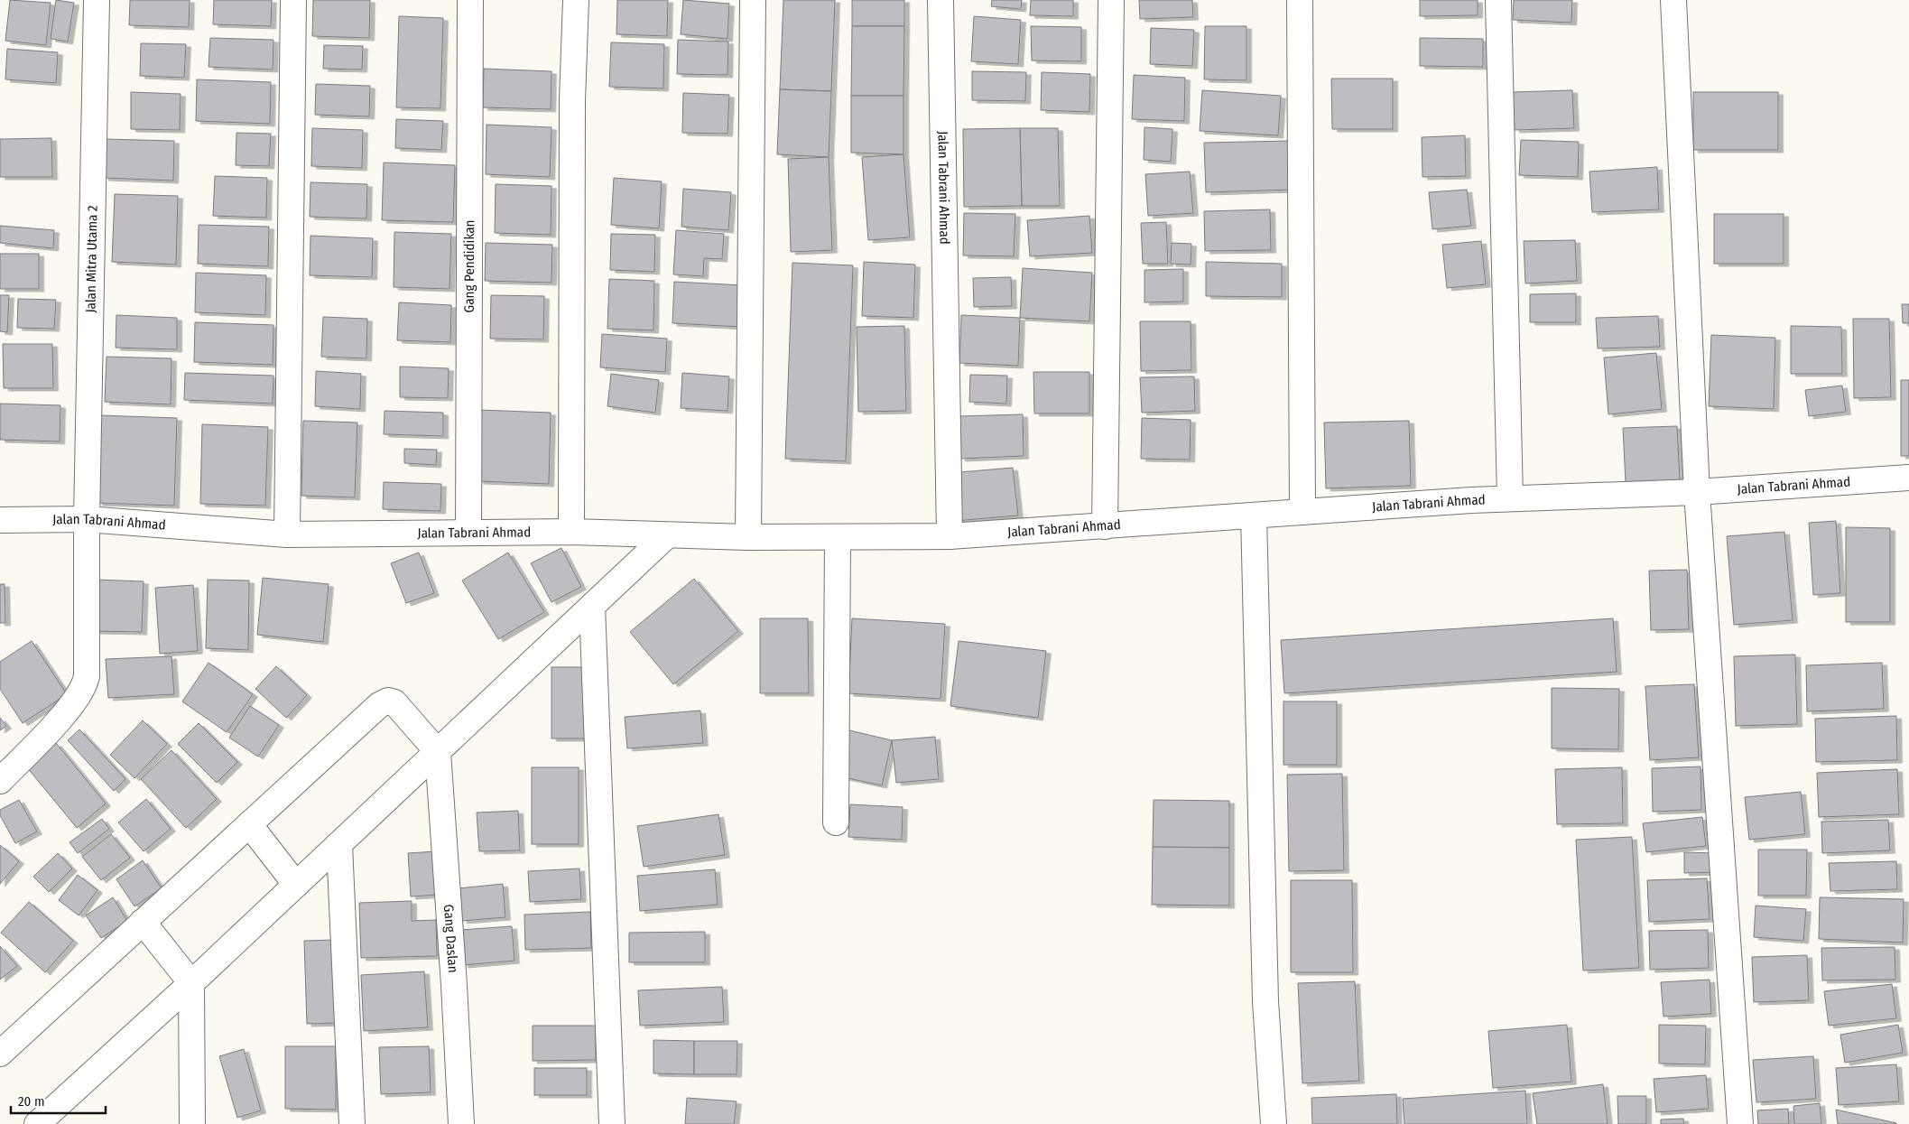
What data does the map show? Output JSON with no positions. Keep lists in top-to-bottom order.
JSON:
{
  "streets": {
    "street": [
      "Jalan Tabrani Ahmad",
      "Jalan Mitra Utama 2",
      "Gang Pendidikan",
      "Gang Daslan"
    ]
  },
  "crossings": [
    ["Jalan Tabrani Ahmad", "Jalan Mitra Utama 2"],
    ["Jalan Tabrani Ahmad", "Gang Pendidikan"]
  ],
  "scale_bar": "20 m"
}
